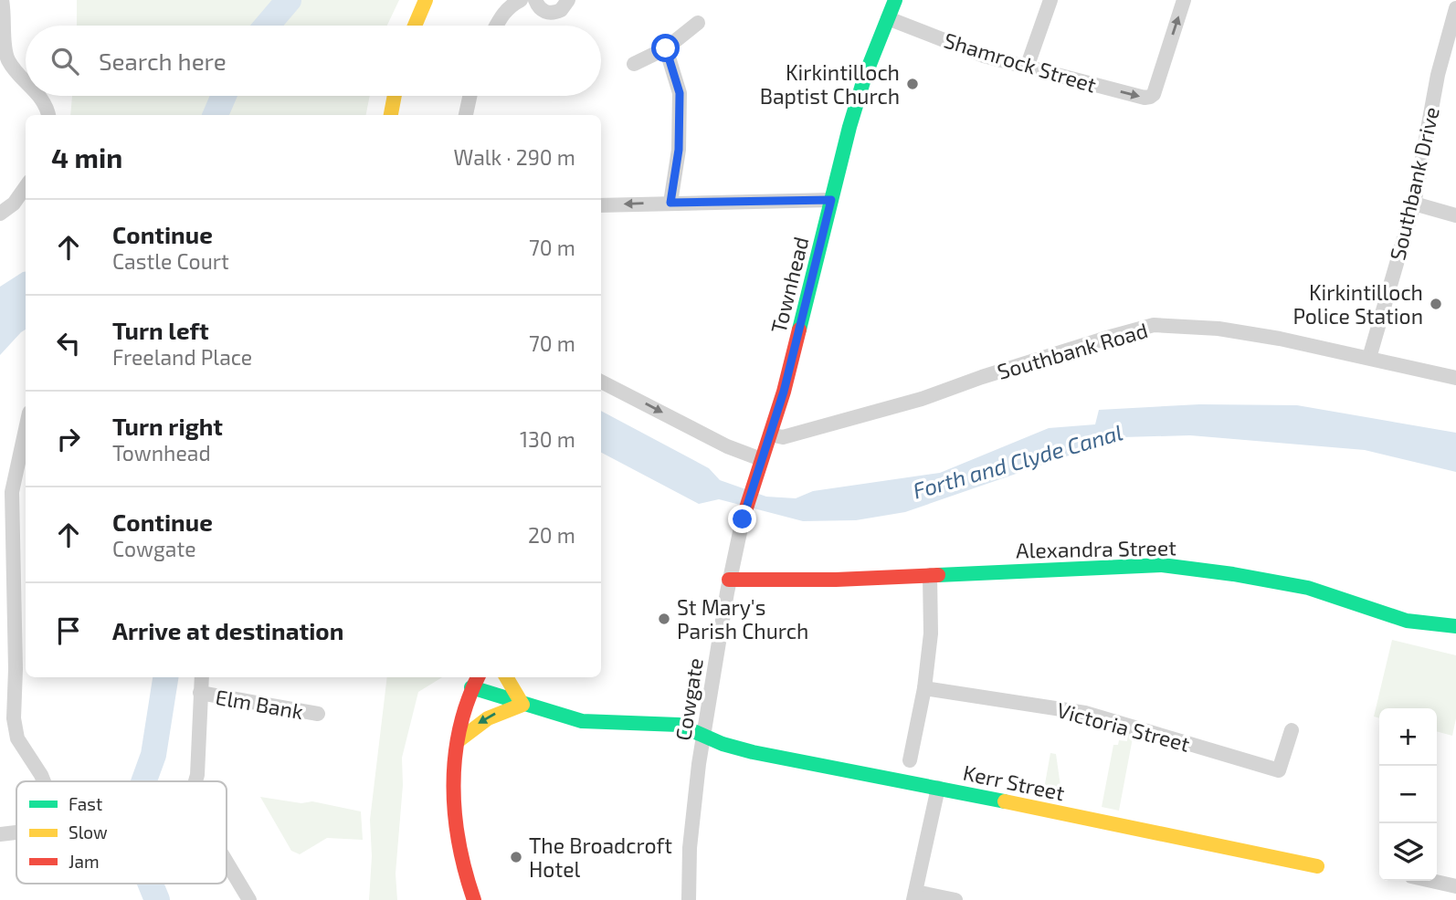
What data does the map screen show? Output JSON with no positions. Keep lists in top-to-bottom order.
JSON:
{
  "streets": {
    "street": [
      "Shamrock Street",
      "Southbank Drive",
      "Townhead",
      "Southbank Road",
      "Alexandra Street",
      "Cowgate",
      "Elm Bank",
      "Victoria Street",
      "Kerr Street"
    ]
  },
  "crossings": [
    ["Shamrock Street", "Townhead"],
    ["Southbank Drive", "Southbank Road"],
    ["Townhead", "Southbank Road"],
    ["Townhead", "Cowgate"],
    ["Alexandra Street", "Cowgate"],
    ["Cowgate", "Kerr Street"]
  ],
  "water": ["Forth and Clyde Canal"],
  "places": [
    "Kirkintilloch Baptist Church",
    "Kirkintilloch Police Station",
    "St Mary's Parish Church",
    "The Broadcroft Hotel"
  ],
  "legend": ["Fast", "Slow", "Jam"],
  "page": {
    "search": "Search here",
    "heading": ["4 min", "Walk · 290 m"],
    "list": [
      ["Continue", "Castle Court", "70 m"],
      ["Turn left", "Freeland Place", "70 m"],
      ["Turn right", "Townhead", "130 m"],
      ["Continue", "Cowgate", "20 m"],
      "Arrive at destination"
    ],
    "map_buttons": ["+", "−"]
  }
}
